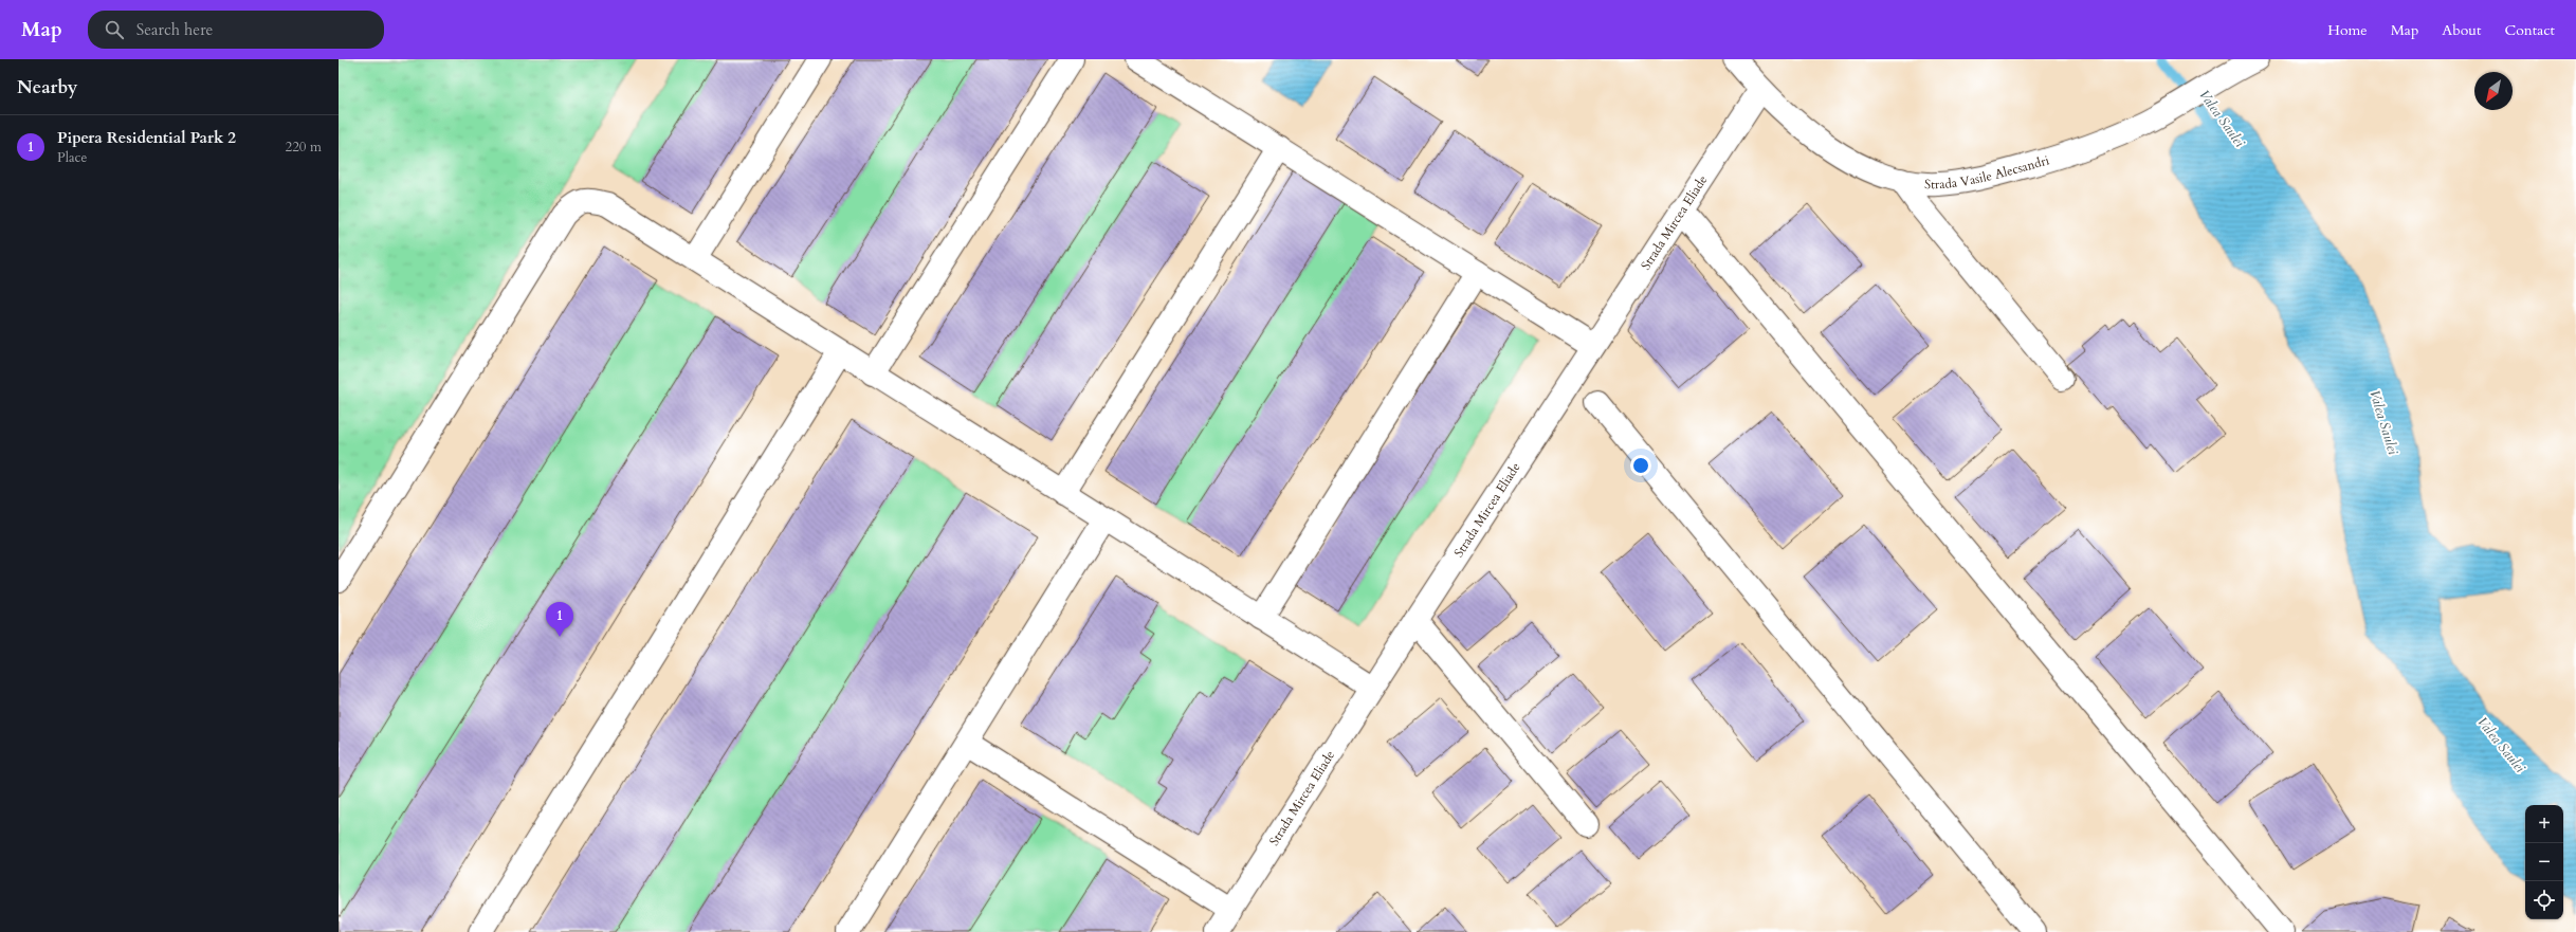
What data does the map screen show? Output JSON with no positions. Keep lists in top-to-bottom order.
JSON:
{
  "streets": {
    "street": ["Strada Vasile Alecsandri", "Strada Mircea Eliade"]
  },
  "crossings": [
    ["Strada Vasile Alecsandri", "Strada Mircea Eliade"]
  ],
  "water": ["Valea Saulei"],
  "north": "bottom left",
  "page": {
    "header": "Map",
    "search": "Search here",
    "nav": [
      "Home",
      "Map",
      "About",
      "Contact"
    ],
    "heading": "Nearby",
    "list": [
      {
        "mark": "1",
        "name": "Pipera Residential Park 2",
        "note": "Place",
        "value": "220 m"
      }
    ],
    "pins": "1",
    "map_buttons": ["+", "−"]
  }
}
